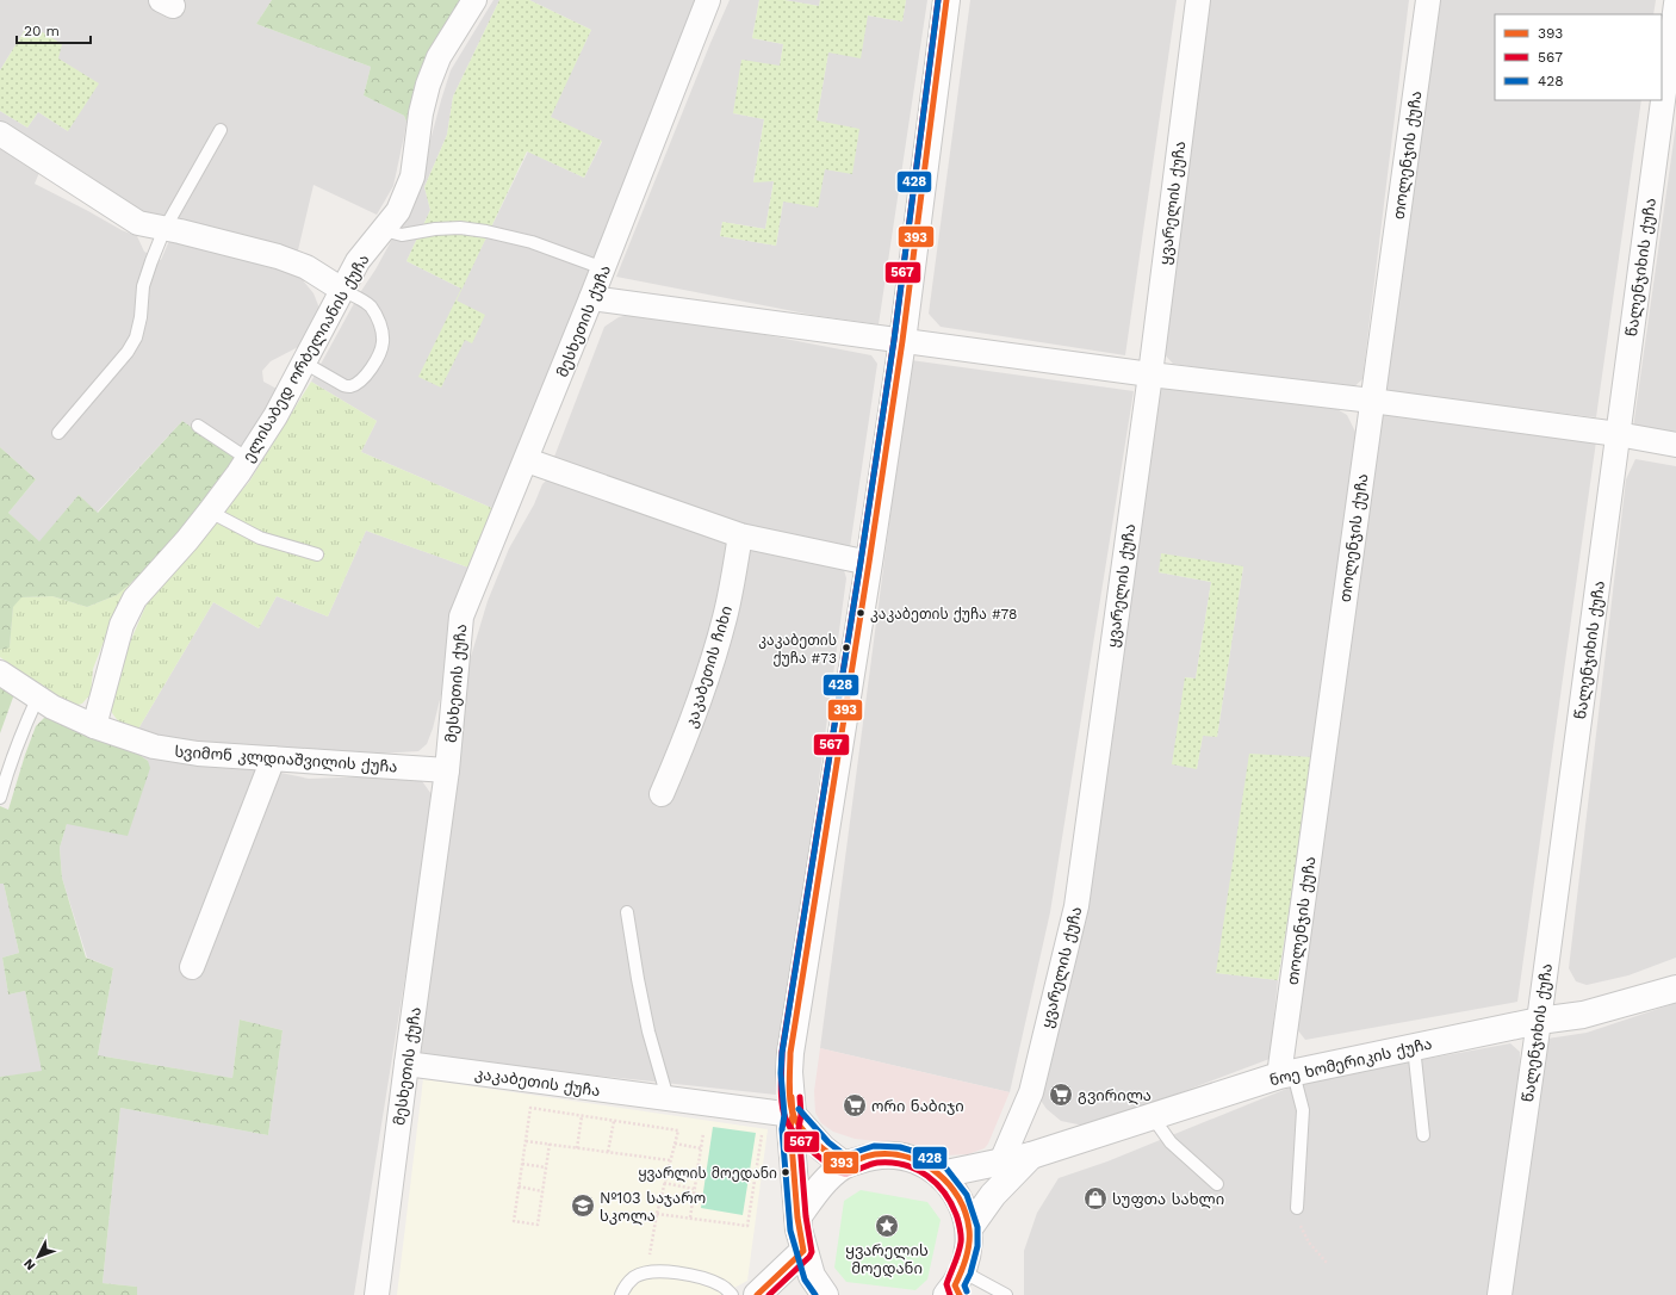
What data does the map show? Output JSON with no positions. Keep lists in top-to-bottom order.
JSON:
{
  "streets": {
    "street": [
      "თოლენჯის ქუჩა",
      "ყვარელის ქუჩა",
      "წალენჯიხის ქუჩა",
      "მესხეთის ქუჩა",
      "ელისაბედ ორბელიანის ქუჩა",
      "კაკაბეთის ჩიხი",
      "სვიმონ კლდიაშვილის ქუჩა",
      "ნოე ხომერიკის ქუჩა",
      "კაკაბეთის ქუჩა"
    ]
  },
  "crossings": [
    ["თოლენჯის ქუჩა", "ნოე ხომერიკის ქუჩა"],
    ["ყვარელის ქუჩა", "ნოე ხომერიკის ქუჩა"],
    ["წალენჯიხის ქუჩა", "ნოე ხომერიკის ქუჩა"],
    ["მესხეთის ქუჩა", "სვიმონ კლდიაშვილის ქუჩა"],
    ["მესხეთის ქუჩა", "კაკაბეთის ქუჩა"],
    ["ელისაბედ ორბელიანის ქუჩა", "სვიმონ კლდიაშვილის ქუჩა"]
  ],
  "places": {
    "other": ["კაკაბეთის ქუჩა #78", "კაკაბეთის ქუჩა #73", "ყვარლის მოედანი"],
    "supermarket": ["გვირილა", "ორი ნაბიჯი"],
    "shop": ["სუფთა სახლი"],
    "school or university": ["№103 საჯარო სკოლა"],
    "place": ["ყვარელის მოედანი"]
  },
  "lines": ["transit line 393", "transit line 567", "transit line 428"],
  "legend": ["393", "567", "428"],
  "scale_bar": "20 m",
  "north": "bottom left"
}
